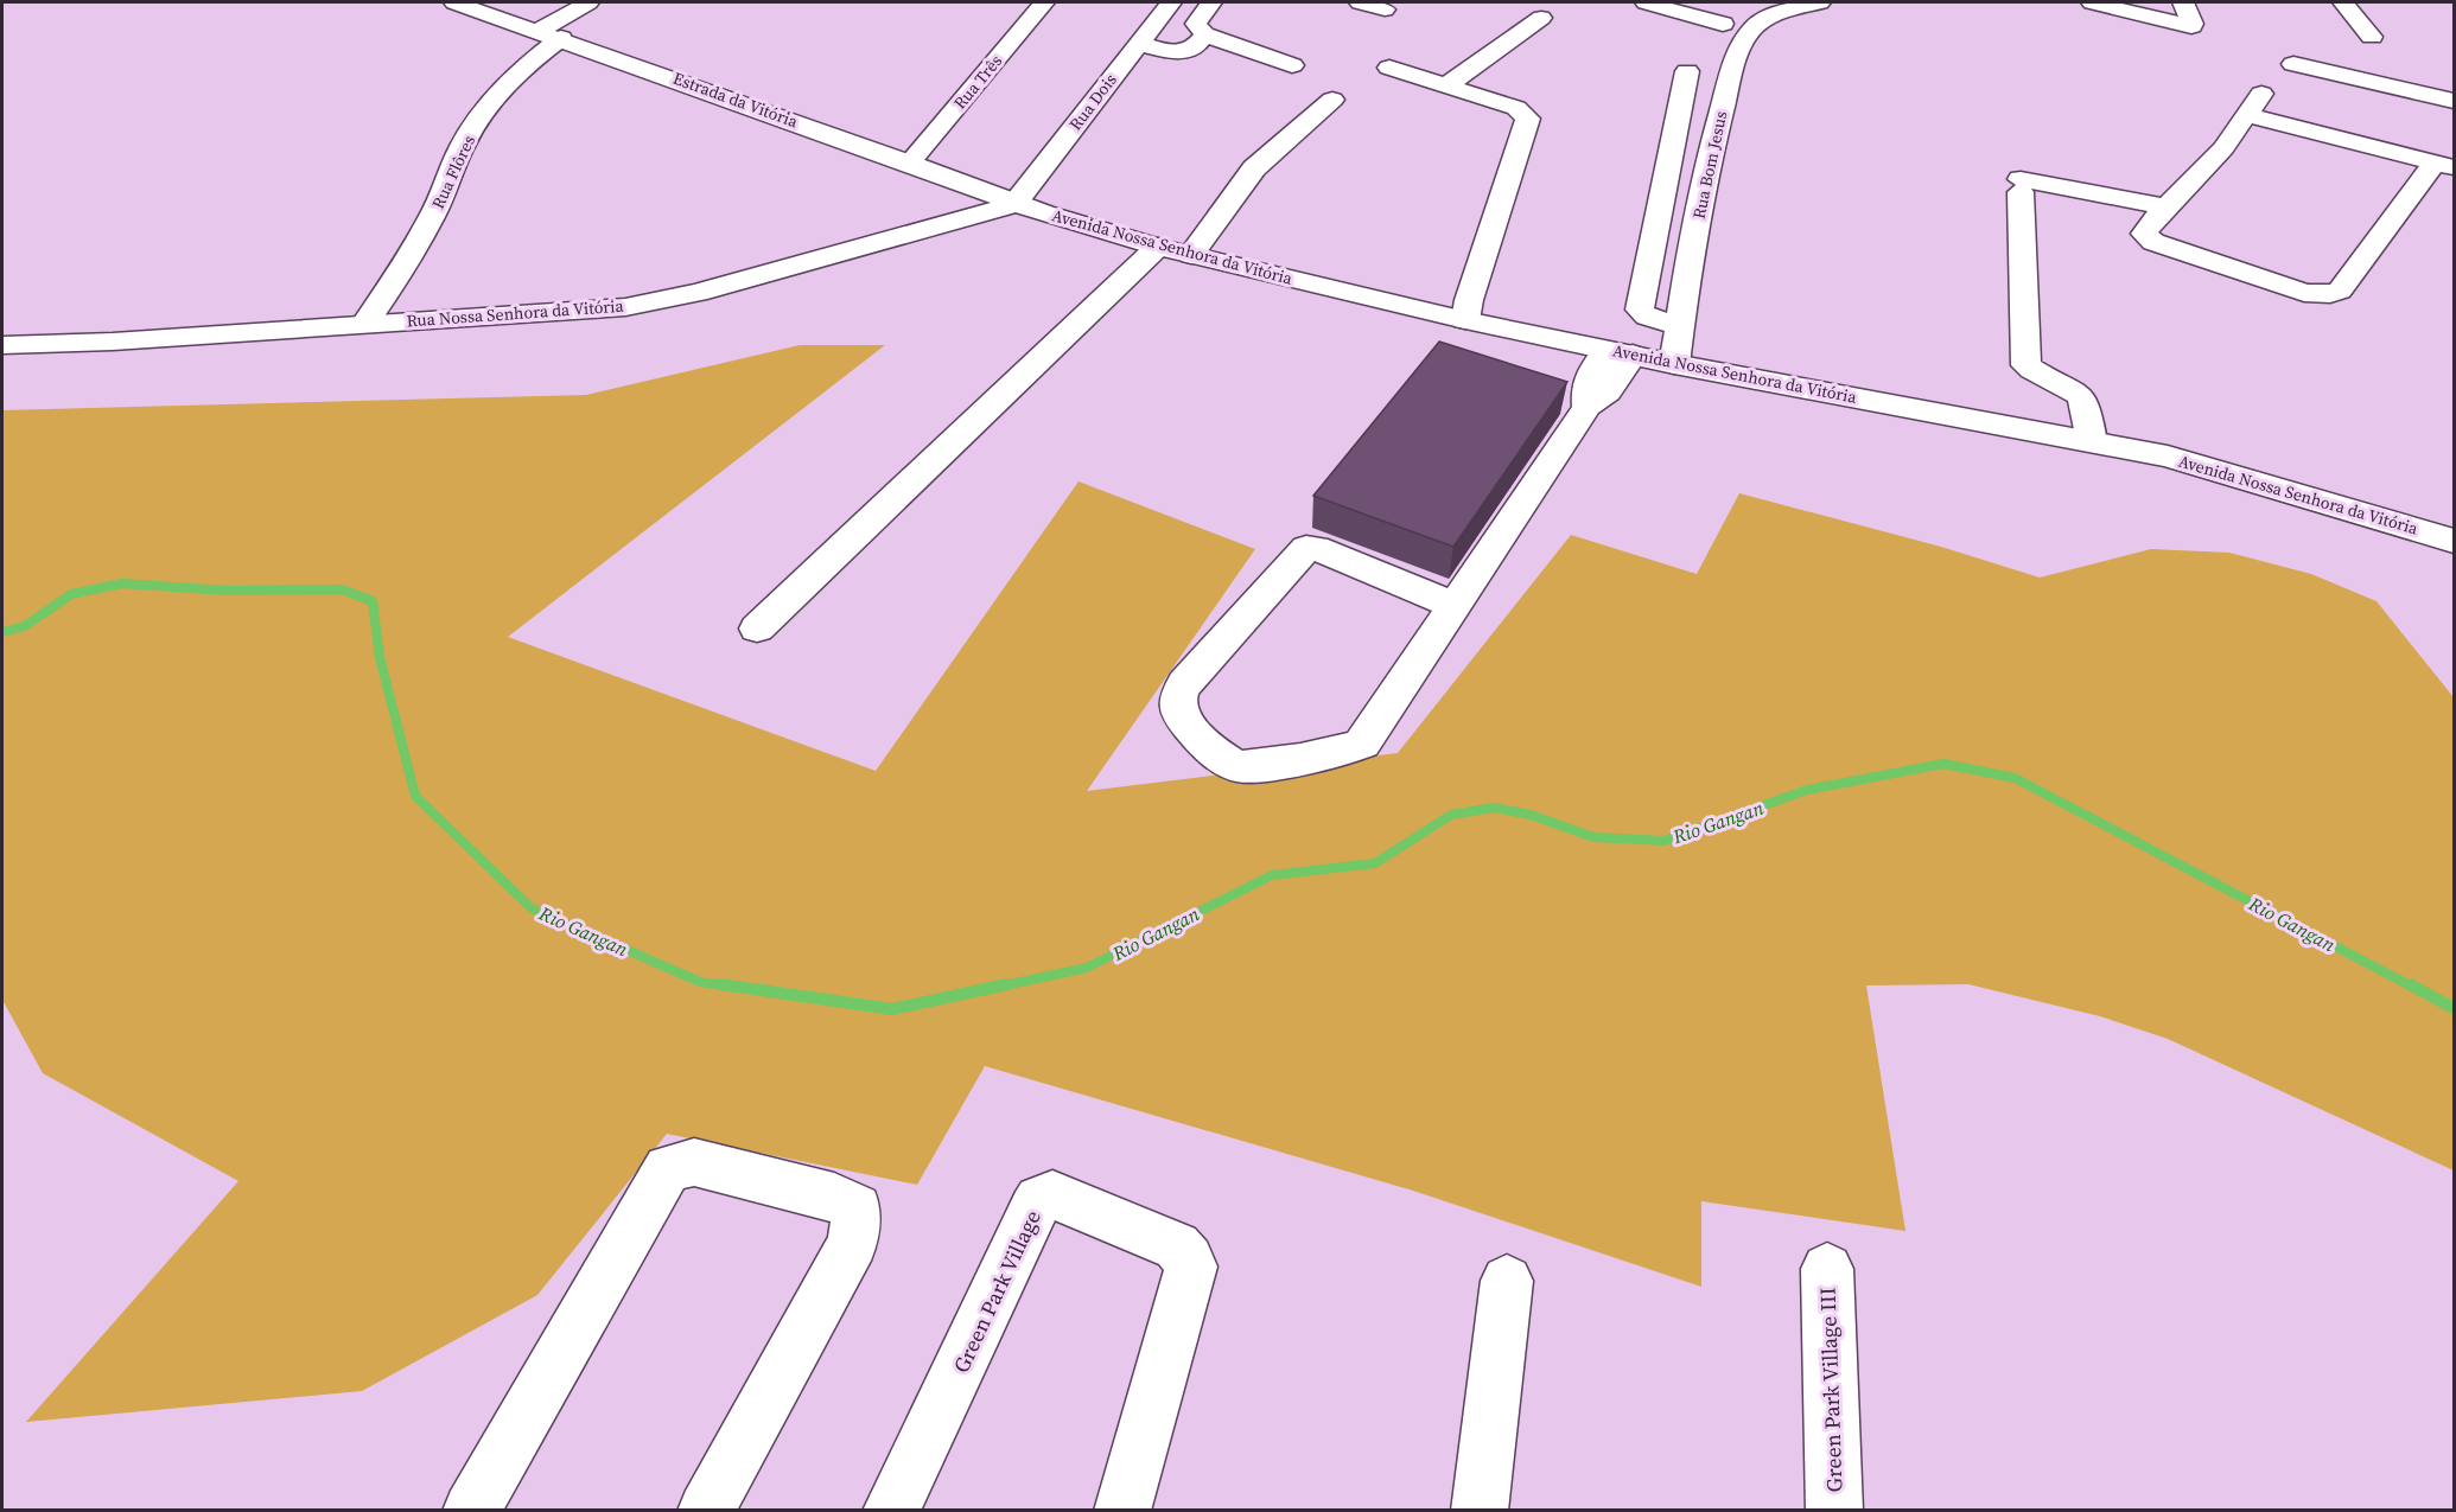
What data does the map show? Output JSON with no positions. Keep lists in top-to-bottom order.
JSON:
{
  "streets": {
    "street": [
      "Rua Três",
      "Estrada da Vitória",
      "Rua Dois",
      "Rua Bom Jesus",
      "Rua Flôres",
      "Avenida Nossa Senhora da Vitória",
      "Rua Nossa Senhora da Vitória",
      "Green Park Village",
      "Green Park Village III"
    ]
  },
  "crossings": [
    ["Rua Três", "Estrada da Vitória"],
    ["Estrada da Vitória", "Rua Flôres"],
    ["Estrada da Vitória", "Rua Nossa Senhora da Vitória"],
    ["Rua Dois", "Avenida Nossa Senhora da Vitória"],
    ["Rua Dois", "Rua Nossa Senhora da Vitória"],
    ["Rua Bom Jesus", "Avenida Nossa Senhora da Vitória"],
    ["Rua Flôres", "Rua Nossa Senhora da Vitória"],
    ["Avenida Nossa Senhora da Vitória", "Rua Nossa Senhora da Vitória"]
  ],
  "water": ["Rio Gangan"]
}
